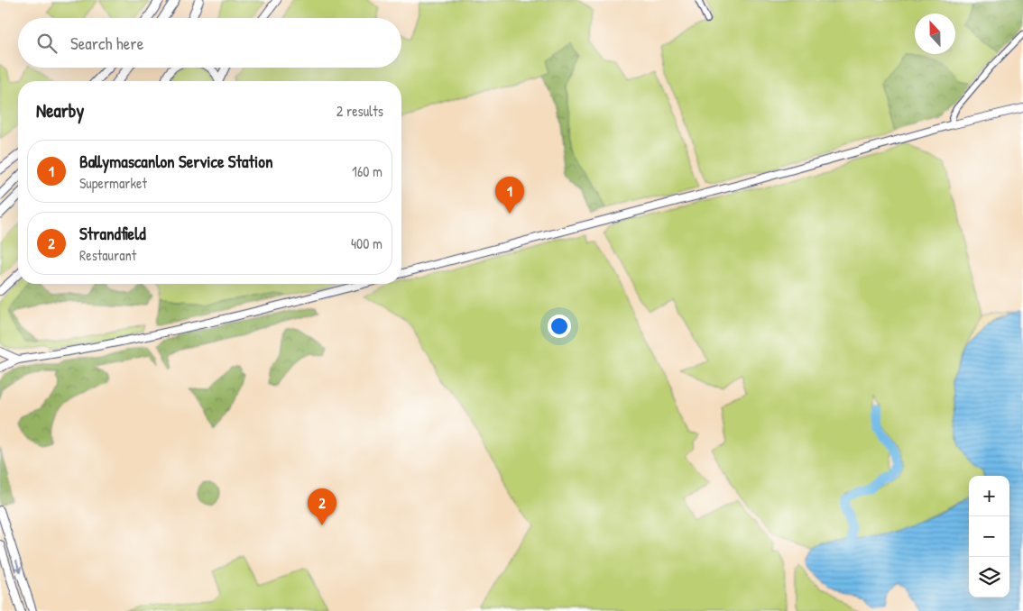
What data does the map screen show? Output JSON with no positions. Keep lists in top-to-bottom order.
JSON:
{
  "north": "top",
  "page": {
    "search": "Search here",
    "heading": ["Nearby", "2 results"],
    "list": [
      {
        "mark": "1",
        "name": "Ballymascanlon Service Station",
        "note": "Supermarket",
        "value": "160 m"
      },
      {
        "mark": "2",
        "name": "Strandfield",
        "note": "Restaurant",
        "value": "400 m"
      }
    ],
    "pins": ["1", "2"],
    "map_buttons": ["+", "−"]
  }
}
